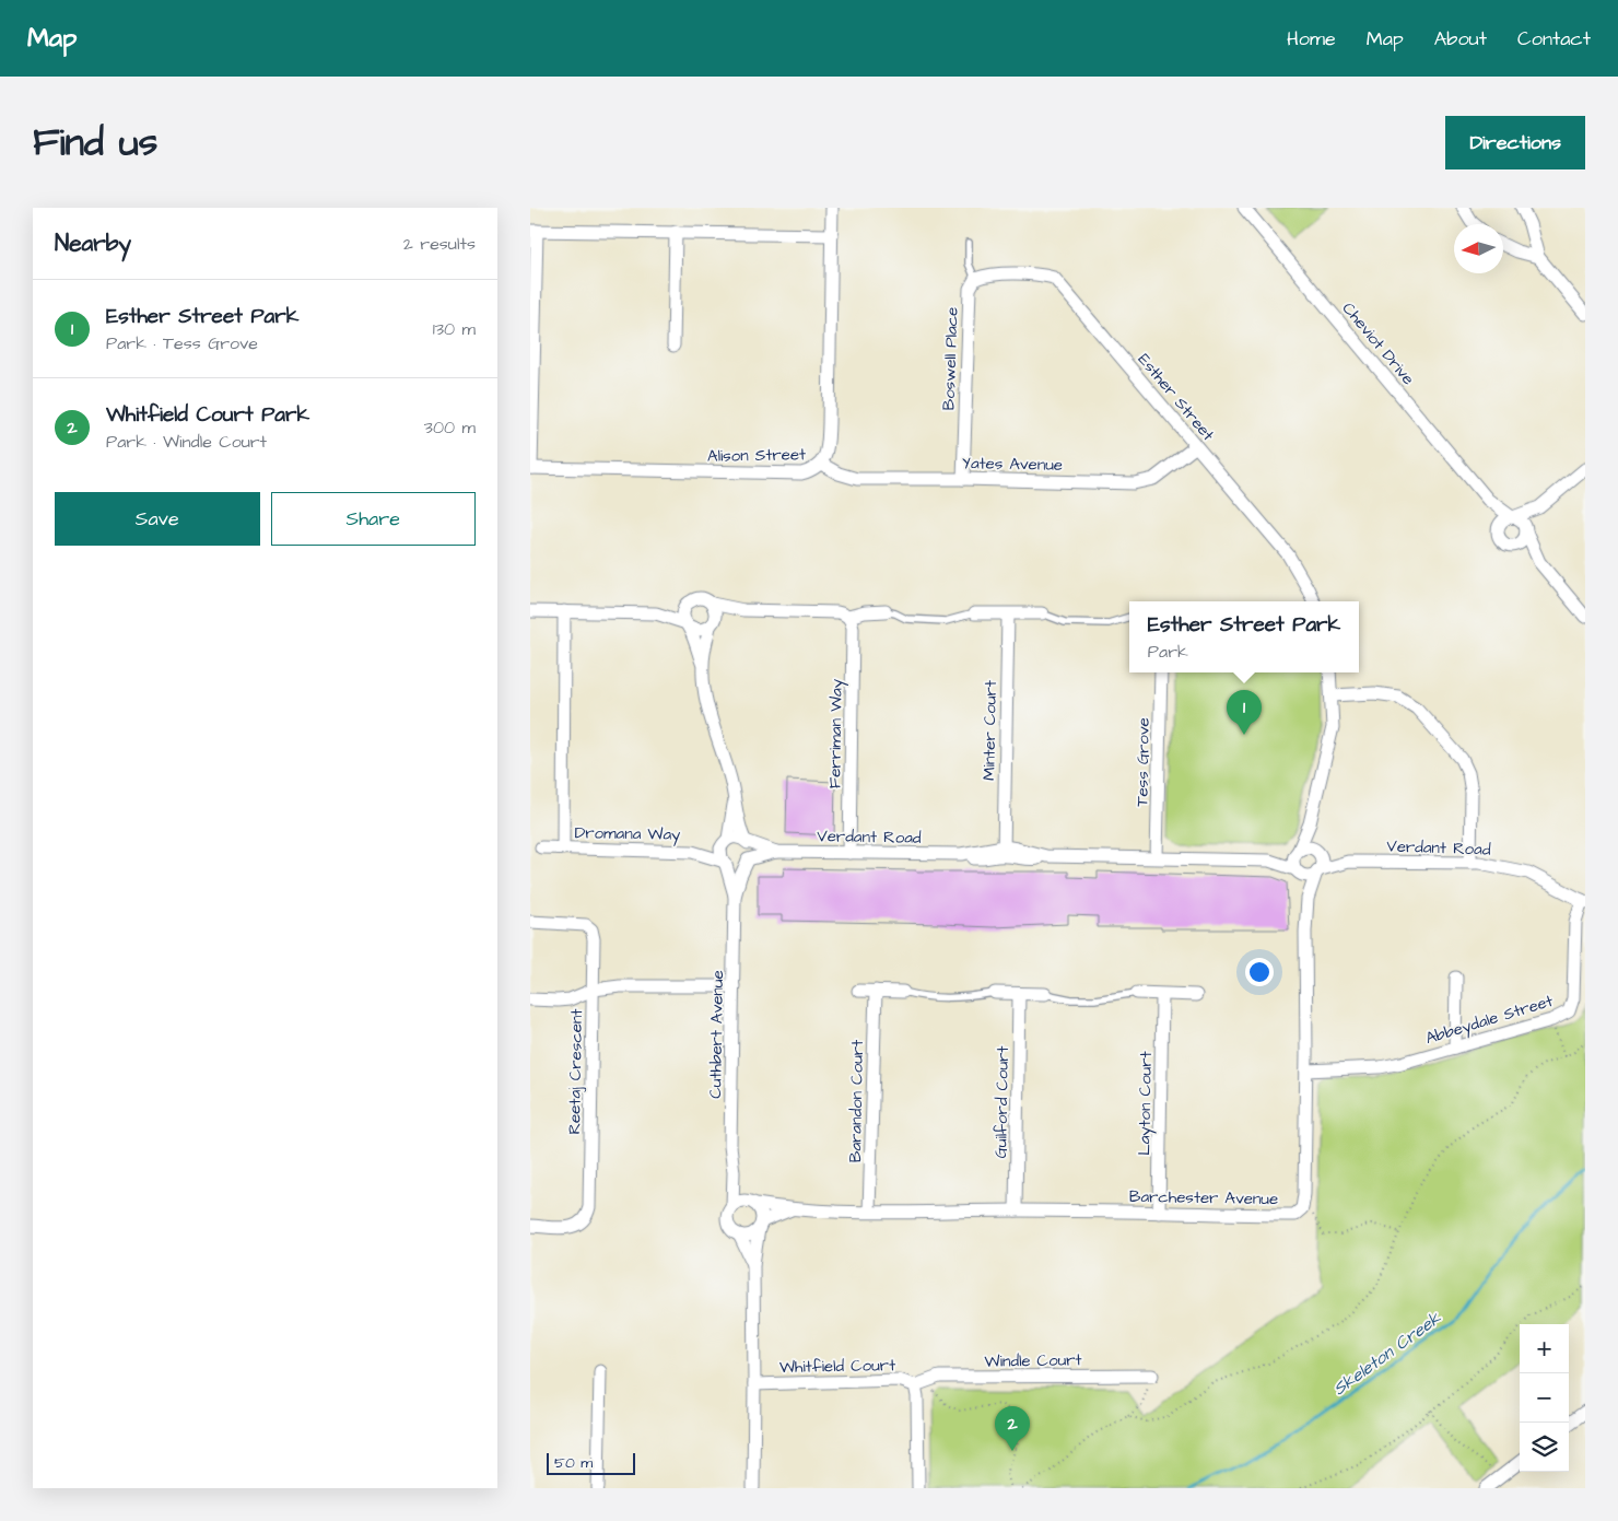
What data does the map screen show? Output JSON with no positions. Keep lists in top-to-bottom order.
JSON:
{
  "streets": {
    "street": [
      "Cheviot Drive",
      "Boswell Place",
      "Esther Street",
      "Alison Street",
      "Yates Avenue",
      "Minter Court",
      "Ferriman Way",
      "Tess Grove",
      "Dromana Way",
      "Verdant Road",
      "Abbeydale Street",
      "Cuthbert Avenue",
      "Reetaj Crescent",
      "Barandon Court",
      "Guilford Court",
      "Layton Court",
      "Barchester Avenue",
      "Windle Court",
      "Whitfield Court"
    ]
  },
  "crossings": [
    ["Boswell Place", "Esther Street"],
    ["Boswell Place", "Yates Avenue"],
    ["Esther Street", "Yates Avenue"],
    ["Alison Street", "Yates Avenue"],
    ["Minter Court", "Verdant Road"],
    ["Ferriman Way", "Verdant Road"],
    ["Tess Grove", "Verdant Road"],
    ["Dromana Way", "Verdant Road"],
    ["Dromana Way", "Cuthbert Avenue"],
    ["Verdant Road", "Abbeydale Street"],
    ["Verdant Road", "Cuthbert Avenue"],
    ["Verdant Road", "Barchester Avenue"],
    ["Abbeydale Street", "Barchester Avenue"],
    ["Cuthbert Avenue", "Barchester Avenue"],
    ["Barandon Court", "Barchester Avenue"],
    ["Guilford Court", "Barchester Avenue"],
    ["Layton Court", "Barchester Avenue"],
    ["Windle Court", "Whitfield Court"]
  ],
  "water": ["Skeleton Creek"],
  "scale_bar": "50 m",
  "north": "left",
  "page": {
    "header": "Map",
    "nav": [
      "Home",
      "Map",
      "About",
      "Contact"
    ],
    "title": "Find us",
    "buttons": [
      "Directions",
      ["Save", "Share"]
    ],
    "heading": ["Nearby", "2 results"],
    "list": [
      {
        "mark": "1",
        "name": "Esther Street Park",
        "note": "Park · Tess Grove",
        "value": "130 m"
      },
      {
        "mark": "2",
        "name": "Whitfield Court Park",
        "note": "Park · Windle Court",
        "value": "300 m"
      }
    ],
    "popup": ["Esther Street Park", "Park"],
    "pins": ["1", "2"],
    "map_buttons": ["+", "−"],
    "scale": "50 m"
  }
}
